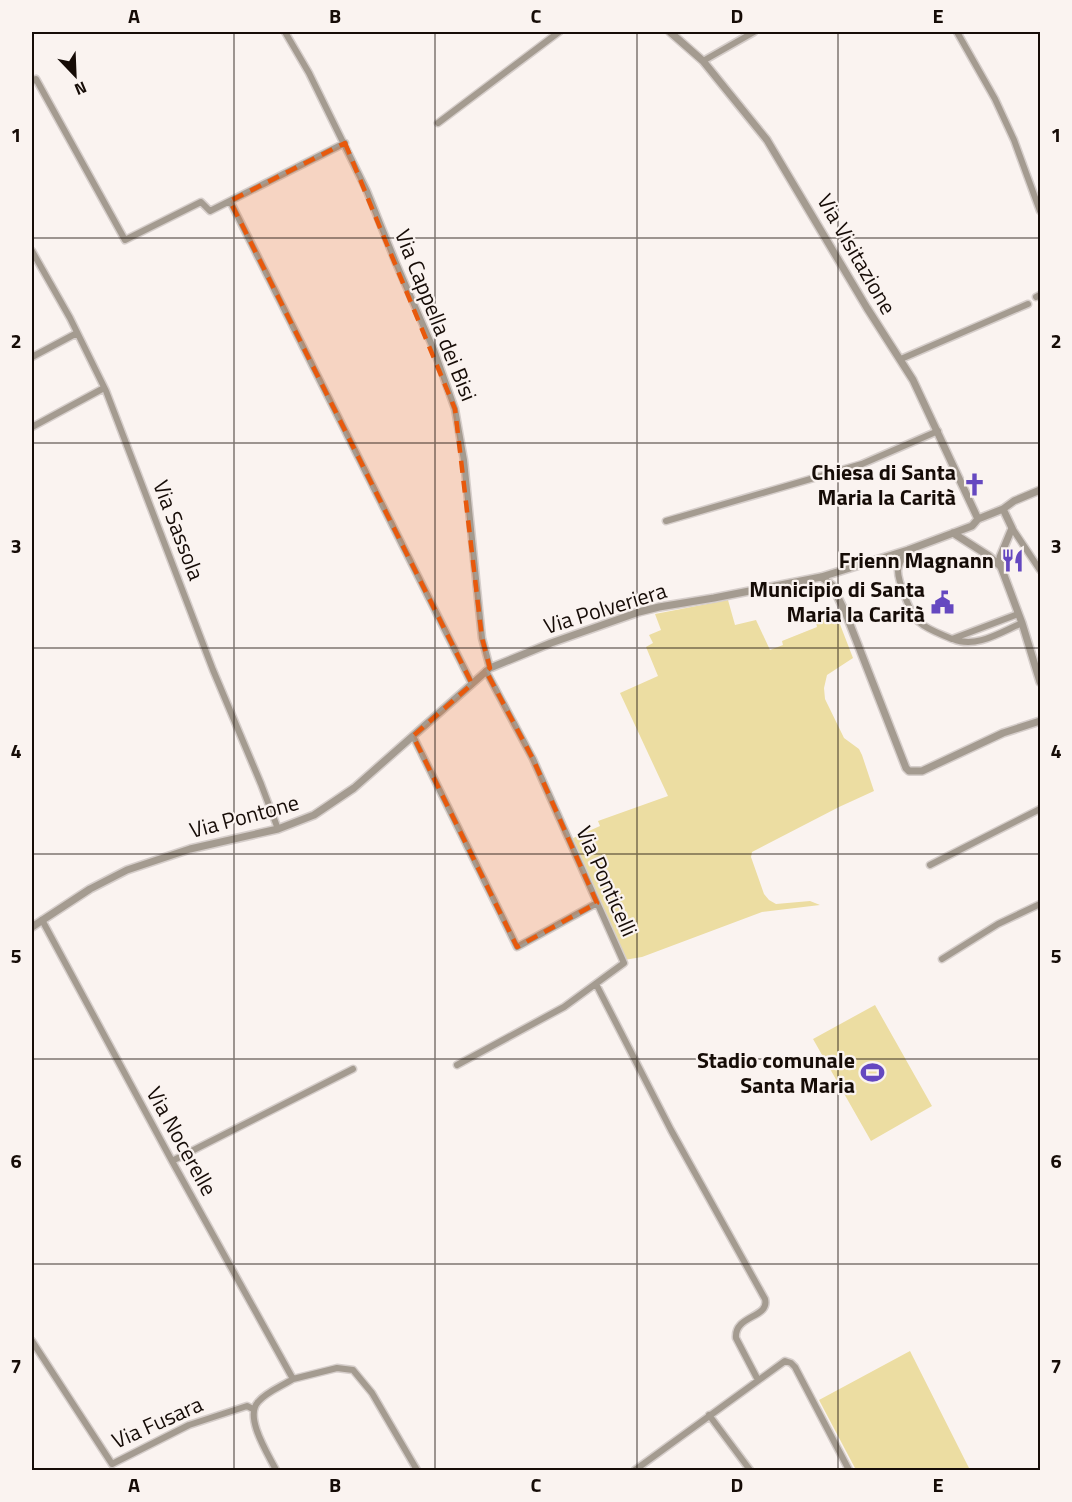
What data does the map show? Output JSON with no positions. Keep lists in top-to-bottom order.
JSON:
{
  "streets": {
    "street": [
      "Via Visitazione",
      "Via Cappella dei Bisi",
      "Via Sassola",
      "Via Polveriera",
      "Via Pontone",
      "Via Ponticelli",
      "Via Nocerelle",
      "Via Fusara"
    ]
  },
  "crossings": [
    ["Via Cappella dei Bisi", "Via Polveriera"],
    ["Via Cappella dei Bisi", "Via Pontone"],
    ["Via Cappella dei Bisi", "Via Ponticelli"],
    ["Via Sassola", "Via Pontone"],
    ["Via Polveriera", "Via Pontone"],
    ["Via Polveriera", "Via Ponticelli"],
    ["Via Pontone", "Via Ponticelli"],
    ["Via Pontone", "Via Nocerelle"]
  ],
  "places": {
    "church": ["Chiesa di Santa Maria la Carità"],
    "restaurant": ["Frienn Magnann"],
    "public building": ["Municipio di Santa Maria la Carità"],
    "sports": ["Stadio comunale Santa Maria"]
  },
  "north": "bottom right",
  "grid": {
    "columns": [
      "A",
      "B",
      "C",
      "D",
      "E"
    ],
    "rows": [
      "1",
      "2",
      "3",
      "4",
      "5",
      "6",
      "7"
    ]
  }
}
